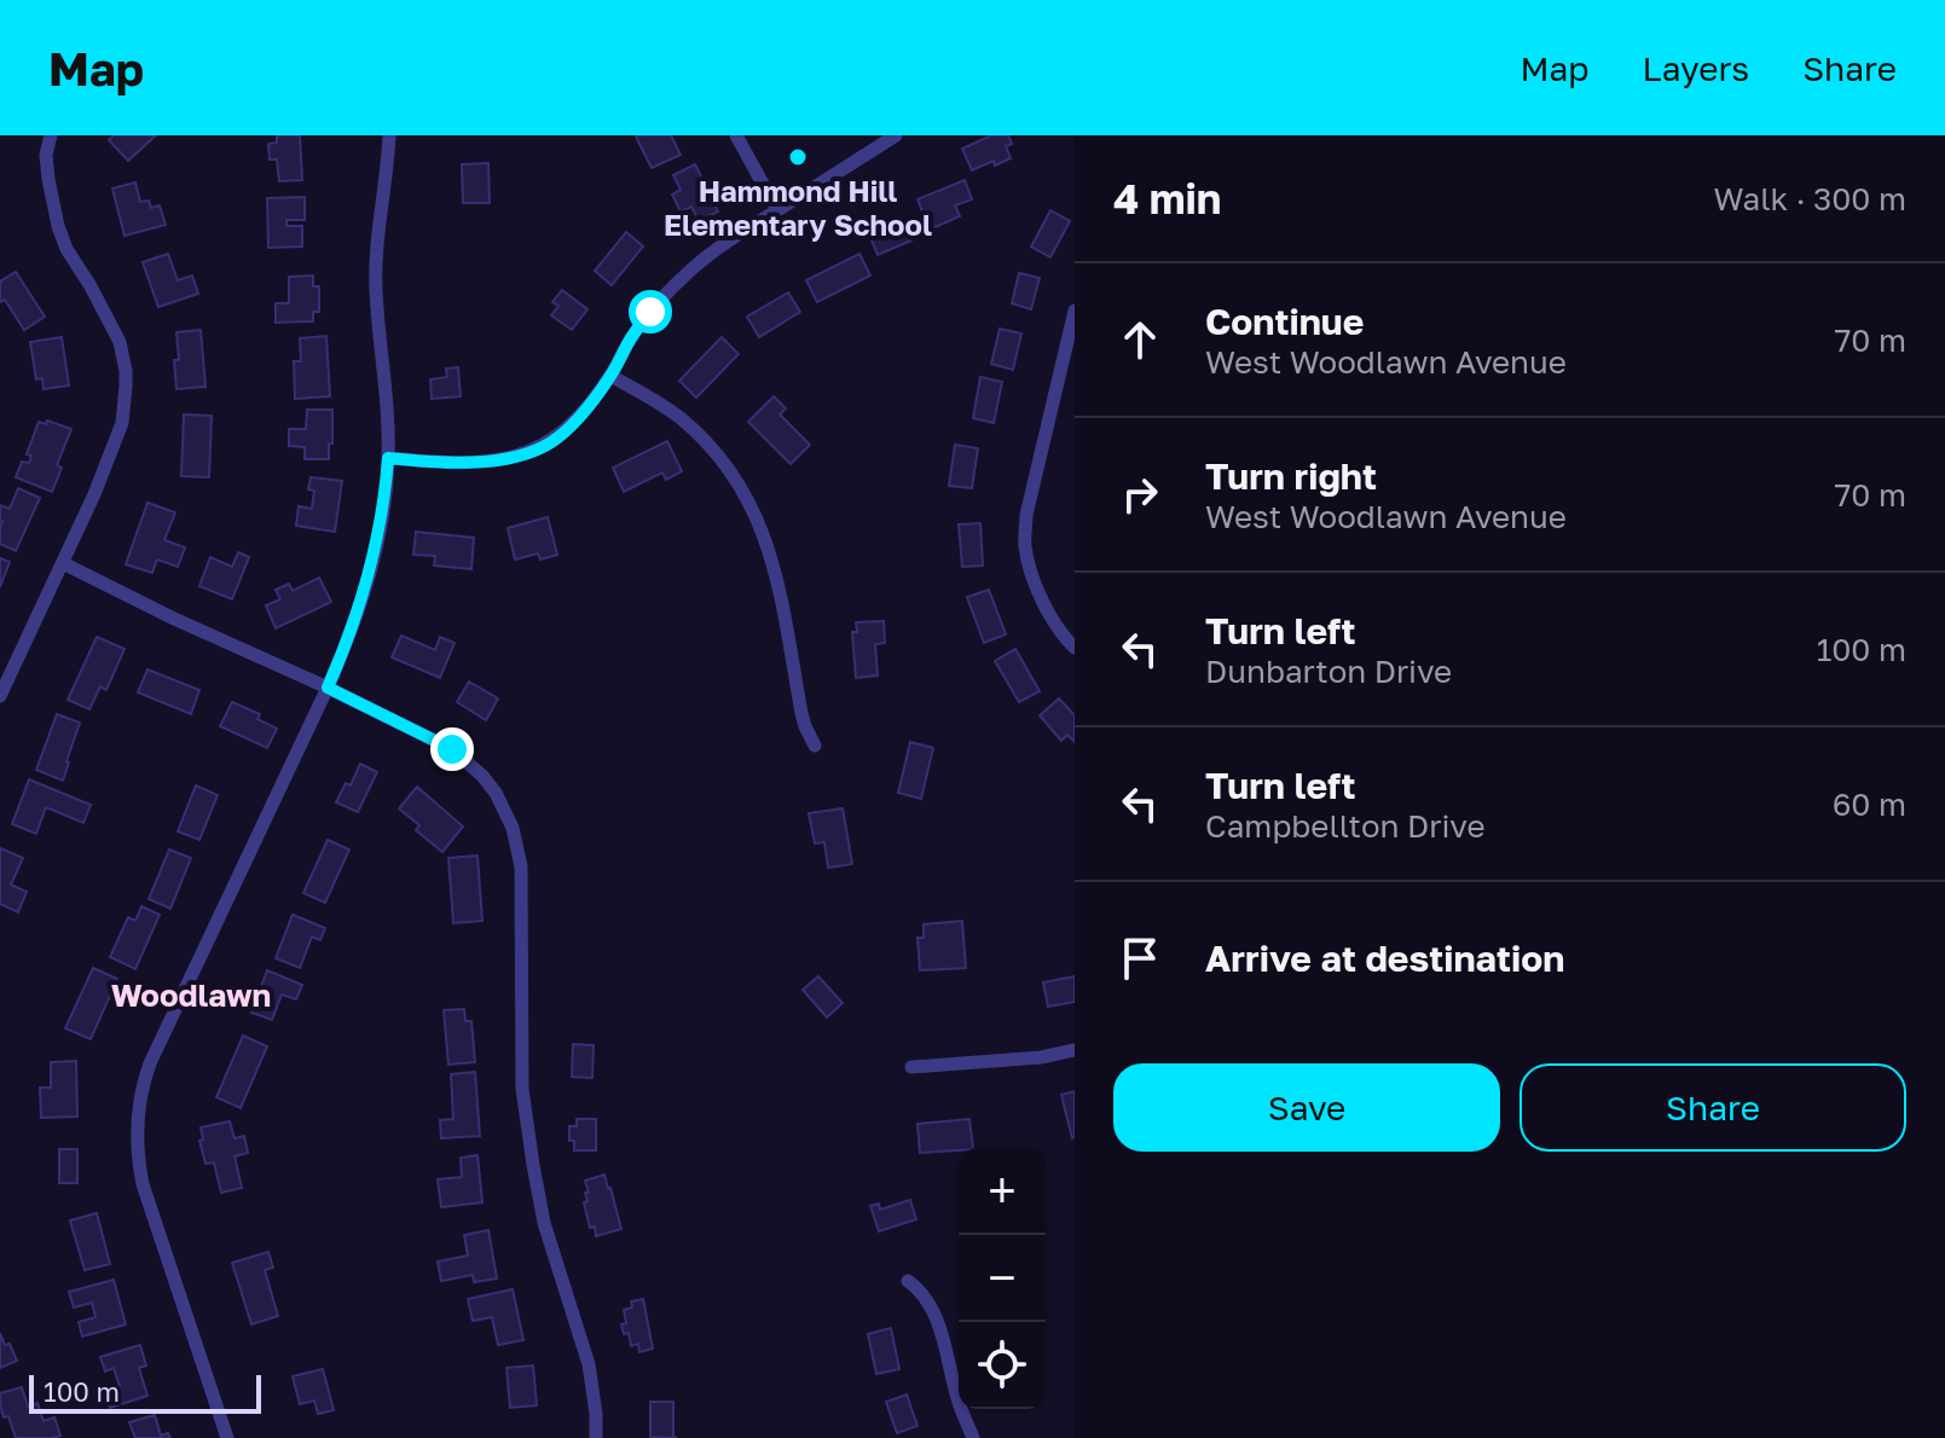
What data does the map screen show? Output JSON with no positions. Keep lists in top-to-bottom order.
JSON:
{
  "districts": ["Woodlawn"],
  "places": ["Hammond Hill Elementary School"],
  "scale_bar": "100 m",
  "page": {
    "header": "Map",
    "nav": ["Map", "Layers", "Share"],
    "heading": ["4 min", "Walk · 300 m"],
    "list": [
      ["Continue", "West Woodlawn Avenue", "70 m"],
      ["Turn right", "West Woodlawn Avenue", "70 m"],
      ["Turn left", "Dunbarton Drive", "100 m"],
      ["Turn left", "Campbellton Drive", "60 m"],
      "Arrive at destination"
    ],
    "buttons": ["Save", "Share"],
    "map_buttons": ["+", "−"],
    "scale": "100 m"
  }
}
